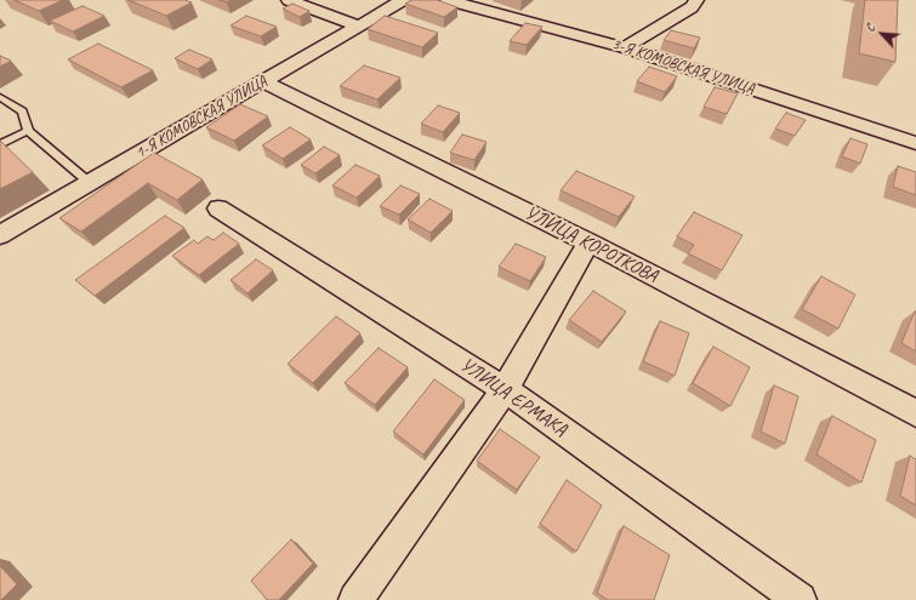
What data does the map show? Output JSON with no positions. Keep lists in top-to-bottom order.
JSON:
{
  "streets": {
    "street": [
      "3-Я КОМОВСКАЯ УЛИЦА",
      "1-Я КОМОВСКАЯ УЛИЦА",
      "УЛИЦА КОРОТКОВА",
      "УЛИЦА ЕРМАКА"
    ]
  },
  "crossings": [
    ["1-Я КОМОВСКАЯ УЛИЦА", "УЛИЦА КОРОТКОВА"]
  ],
  "north": "top left"
}
